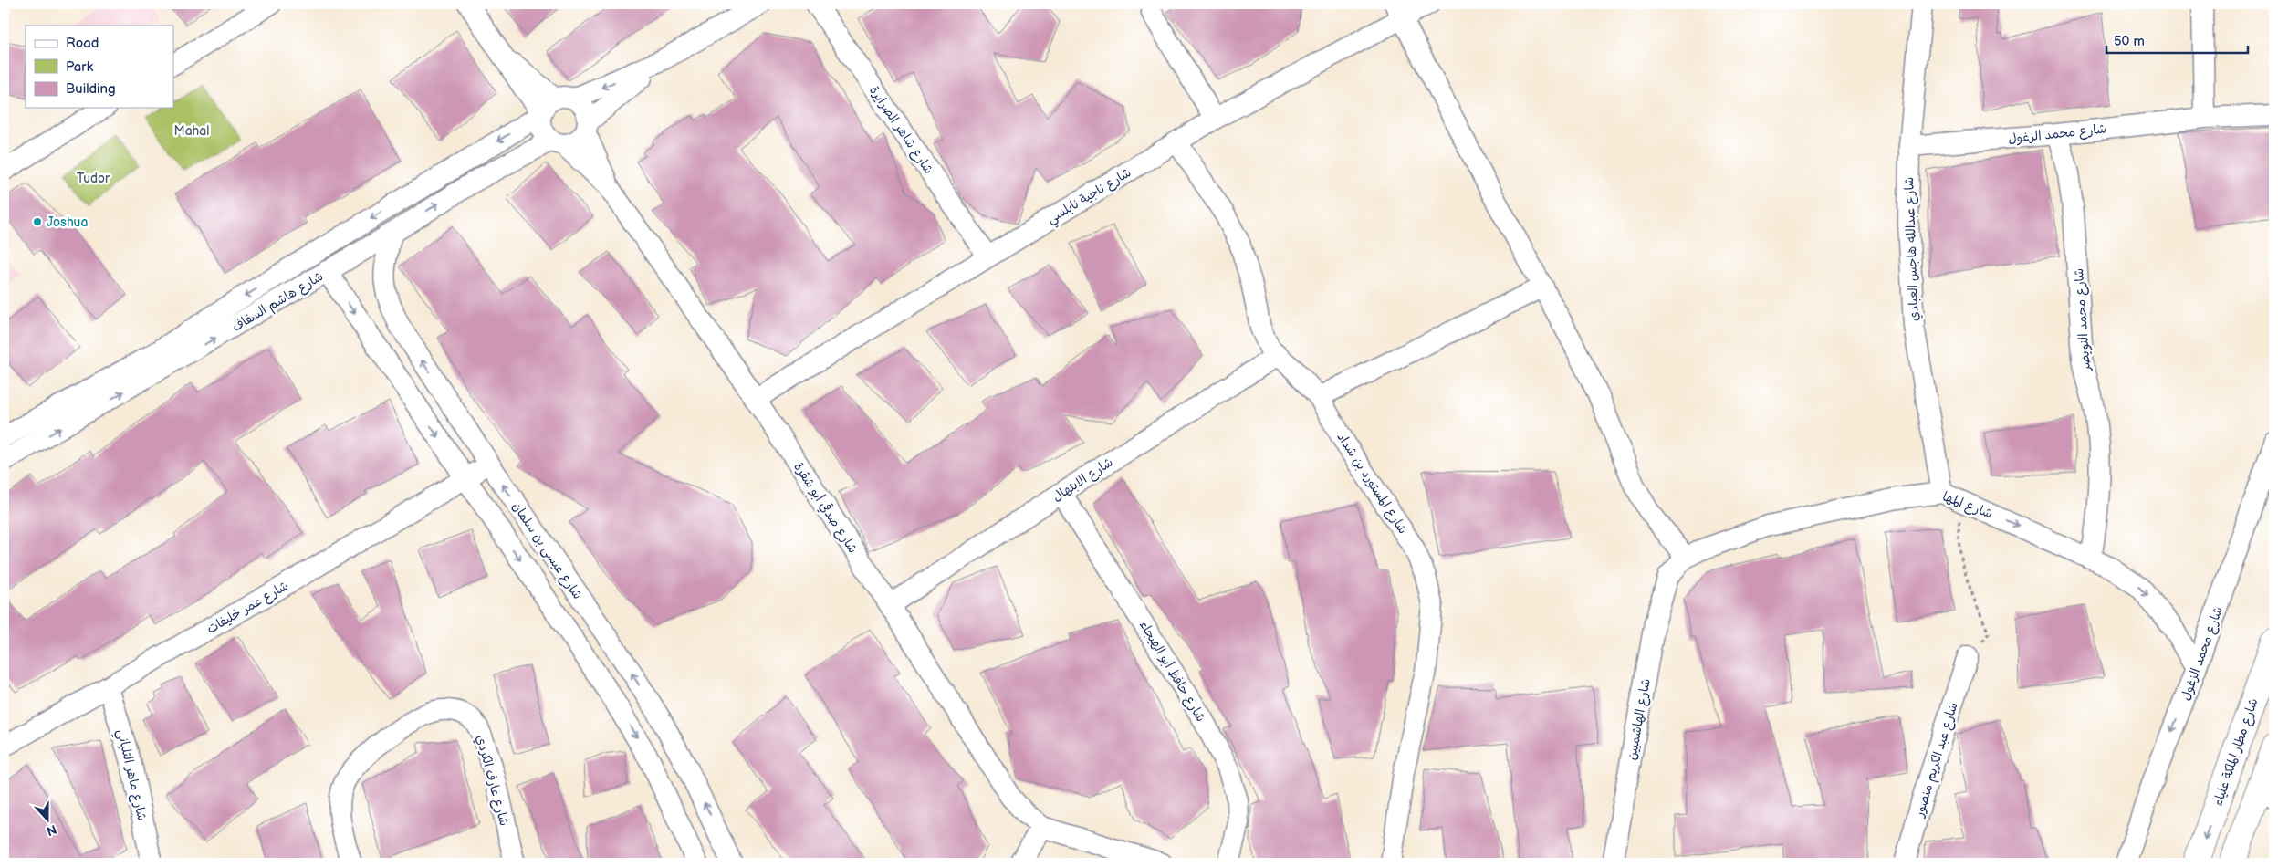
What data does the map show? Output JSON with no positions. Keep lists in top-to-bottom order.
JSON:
{
  "streets": {
    "highway": ["شارع مطار الملكة علياء"],
    "street": [
      "شارع شاهر الصرايرة",
      "شارع محمد الزغول",
      "شارع ناجية نابلسي",
      "شارع عبدالله هاجس العبادي",
      "شارع هاشم السقاف",
      "شارع محمد النويصر",
      "شارع الابتهال",
      "شارع المستورد بن شداد",
      "شارع المها",
      "شارع صدقي أبو شقرة",
      "شارع عيسى بن سلمان",
      "شارع عمر خليفات",
      "شارع حافظ أبو الهيجاء",
      "شارع الهاشميين",
      "شارع عبد الكريم منصور",
      "شارع ماهر التلباني",
      "شارع عارف الكردي"
    ]
  },
  "crossings": [
    ["شارع شاهر الصرايرة", "شارع ناجية نابلسي"],
    ["شارع محمد الزغول", "شارع عبدالله هاجس العبادي"],
    ["شارع محمد الزغول", "شارع محمد النويصر"],
    ["شارع محمد الزغول", "شارع المها"],
    ["شارع ناجية نابلسي", "شارع المستورد بن شداد"],
    ["شارع ناجية نابلسي", "شارع صدقي أبو شقرة"],
    ["شارع عبدالله هاجس العبادي", "شارع المها"],
    ["شارع هاشم السقاف", "شارع صدقي أبو شقرة"],
    ["شارع هاشم السقاف", "شارع عيسى بن سلمان"],
    ["شارع محمد النويصر", "شارع المها"],
    ["شارع الابتهال", "شارع المستورد بن شداد"],
    ["شارع الابتهال", "شارع صدقي أبو شقرة"],
    ["شارع الابتهال", "شارع حافظ أبو الهيجاء"],
    ["شارع المها", "شارع الهاشميين"],
    ["شارع عيسى بن سلمان", "شارع عمر خليفات"],
    ["شارع عمر خليفات", "شارع ماهر التلباني"]
  ],
  "one_way": ["شارع المها"],
  "parks": ["Mahal", "Tudor"],
  "places": ["Joshua"],
  "legend": ["Road", "Park", "Building"],
  "scale_bar": "50 m",
  "north": "bottom"
}
